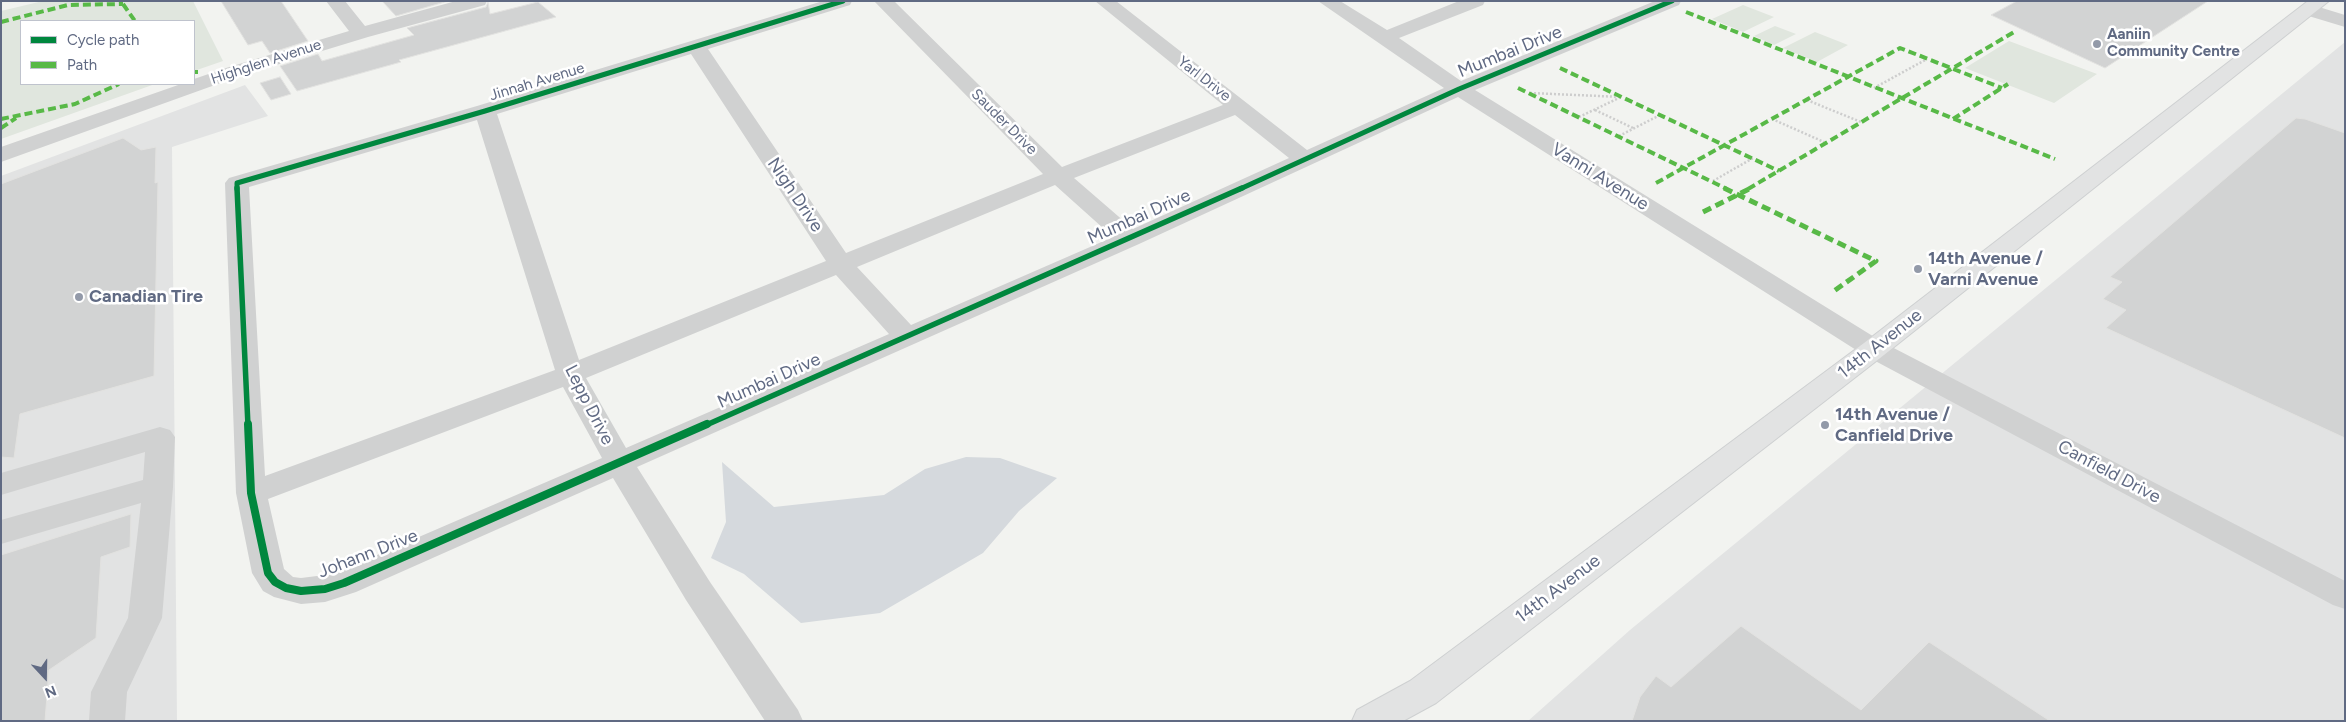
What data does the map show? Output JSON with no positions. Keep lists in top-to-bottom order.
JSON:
{
  "streets": {
    "main road": ["14th Avenue"],
    "street": [
      "Mumbai Drive",
      "Highglen Avenue",
      "Yarl Drive",
      "Jinnah Avenue",
      "Sauder Drive",
      "Vanni Avenue",
      "Nigh Drive",
      "Lepp Drive",
      "Canfield Drive",
      "Johann Drive"
    ]
  },
  "crossings": [
    ["Mumbai Drive", "Yarl Drive"],
    ["Mumbai Drive", "Sauder Drive"],
    ["Mumbai Drive", "Vanni Avenue"],
    ["Mumbai Drive", "Nigh Drive"],
    ["Mumbai Drive", "Lepp Drive"],
    ["Mumbai Drive", "Johann Drive"],
    ["Jinnah Avenue", "Nigh Drive"],
    ["Jinnah Avenue", "Lepp Drive"],
    ["Jinnah Avenue", "Johann Drive"],
    ["Vanni Avenue", "14th Avenue"],
    ["Vanni Avenue", "Canfield Drive"],
    ["14th Avenue", "Canfield Drive"],
    ["Lepp Drive", "Johann Drive"]
  ],
  "places": [
    "Aaniin Community Centre",
    "14th Avenue / Varni Avenue",
    "Canadian Tire",
    "14th Avenue / Canfield Drive"
  ],
  "legend": ["Cycle path", "Path"],
  "north": "bottom"
}
